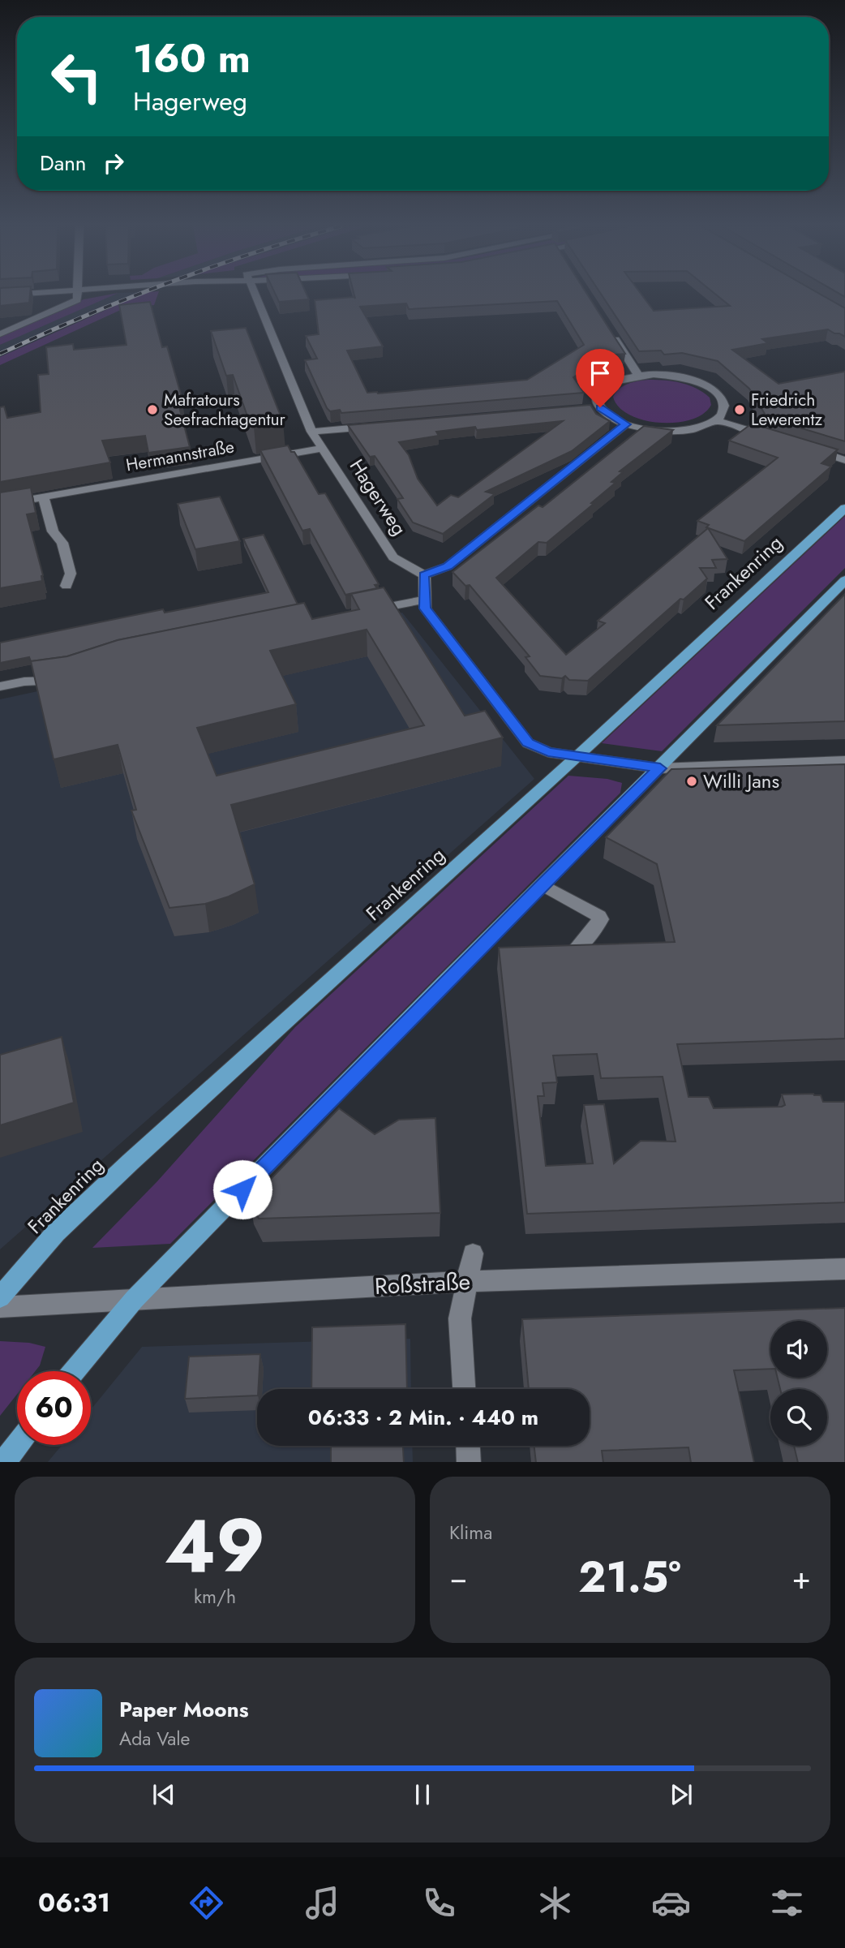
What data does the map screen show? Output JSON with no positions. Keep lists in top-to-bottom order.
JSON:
{
  "streets": {
    "main road": ["Frankenring"],
    "street": ["Hermannstraße", "Hagerweg", "Roßstraße"]
  },
  "crossings": [
    ["Hermannstraße", "Hagerweg"]
  ],
  "places": ["Mafratours Seefrachtagentur", "Friedrich Lewerentz", "Willi Jans"],
  "page": {
    "turn": ["160 m", "Hagerweg"],
    "then": "Dann",
    "limit": "60",
    "trip": "06:33 · 2 Min. · 440 m",
    "tile": [
      ["49", "km/h"],
      "Klima"
    ],
    "heat": ["−", "21.5°", "+"],
    "song": ["Paper Moons", "Ada Vale"],
    "tabs": "06:31"
  }
}
